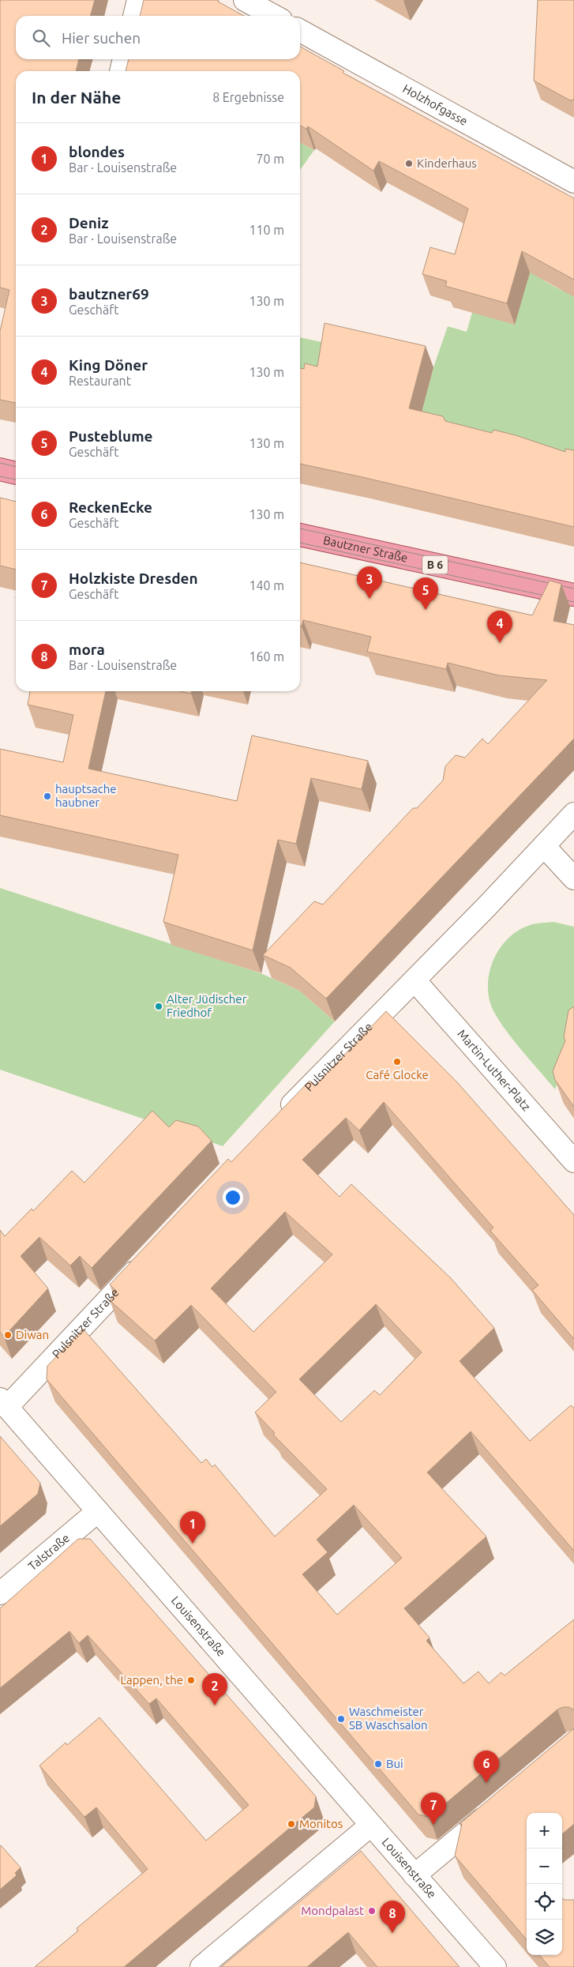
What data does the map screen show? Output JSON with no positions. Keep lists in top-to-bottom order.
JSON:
{
  "streets": {
    "main road": ["Bautzner Straße", "B 6"],
    "street": [
      "Holzhofgasse",
      "Pulsnitzer Straße",
      "Martin-Luther-Platz",
      "Talstraße",
      "Louisenstraße"
    ]
  },
  "crossings": [
    ["Pulsnitzer Straße", "Martin-Luther-Platz"],
    ["Pulsnitzer Straße", "Louisenstraße"],
    ["Talstraße", "Louisenstraße"]
  ],
  "places": [
    "Kinderhaus",
    "hauptsache haubner",
    "Alter Jüdischer Friedhof",
    "Café Glocke",
    "Diwan",
    "Lappen, the",
    "Waschmeister SB Waschsalon",
    "Bui",
    "Monitos",
    "Mondpalast"
  ],
  "page": {
    "search": "Hier suchen",
    "heading": ["In der Nähe", "8 Ergebnisse"],
    "list": [
      {
        "mark": "1",
        "name": "blondes",
        "note": "Bar · Louisenstraße",
        "value": "70 m"
      },
      {
        "mark": "2",
        "name": "Deniz",
        "note": "Bar · Louisenstraße",
        "value": "110 m"
      },
      {
        "mark": "3",
        "name": "bautzner69",
        "note": "Geschäft",
        "value": "130 m"
      },
      {
        "mark": "4",
        "name": "King Döner",
        "note": "Restaurant",
        "value": "130 m"
      },
      {
        "mark": "5",
        "name": "Pusteblume",
        "note": "Geschäft",
        "value": "130 m"
      },
      {
        "mark": "6",
        "name": "ReckenEcke",
        "note": "Geschäft",
        "value": "130 m"
      },
      {
        "mark": "7",
        "name": "Holzkiste Dresden",
        "note": "Geschäft",
        "value": "140 m"
      },
      {
        "mark": "8",
        "name": "mora",
        "note": "Bar · Louisenstraße",
        "value": "160 m"
      }
    ],
    "pins": [
      "3",
      "5",
      "4",
      "1",
      "2",
      "6",
      "7",
      "8"
    ],
    "map_buttons": ["+", "−"]
  }
}
